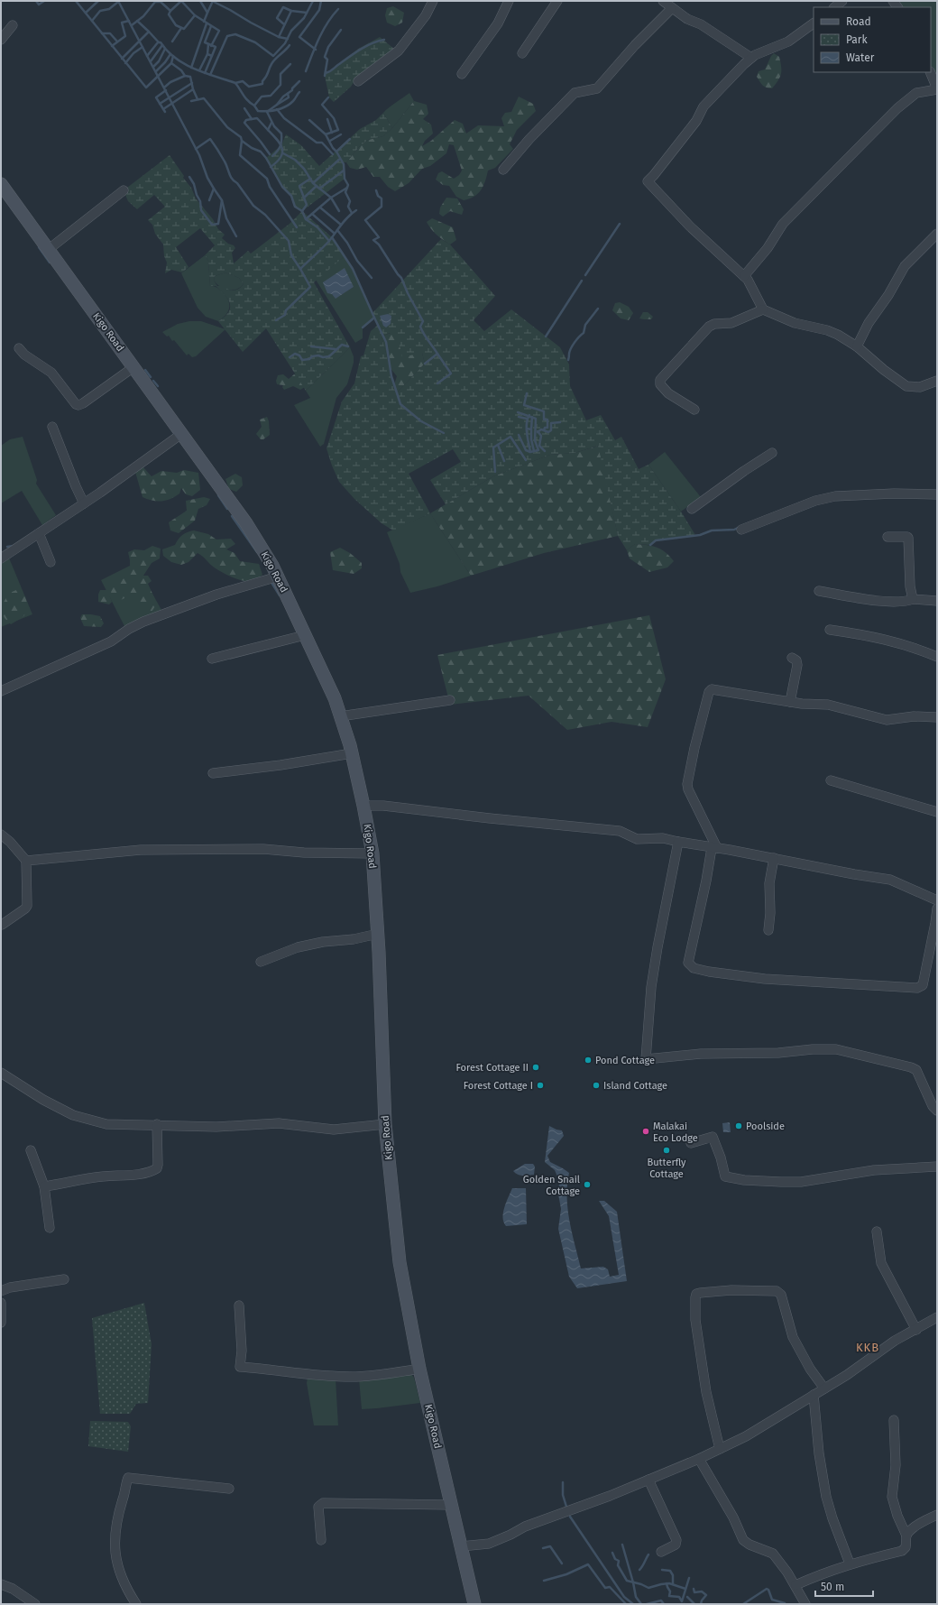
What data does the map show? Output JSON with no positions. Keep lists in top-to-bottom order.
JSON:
{
  "streets": {
    "street": ["Kigo Road"]
  },
  "districts": ["KKB"],
  "places": [
    "Pond Cottage",
    "Forest Cottage II",
    "Forest Cottage I",
    "Island Cottage",
    "Poolside",
    "Malakai Eco Lodge",
    "Butterfly Cottage",
    "Golden Snail Cottage"
  ],
  "legend": ["Road", "Park", "Water"],
  "scale_bar": "50 m"
}
